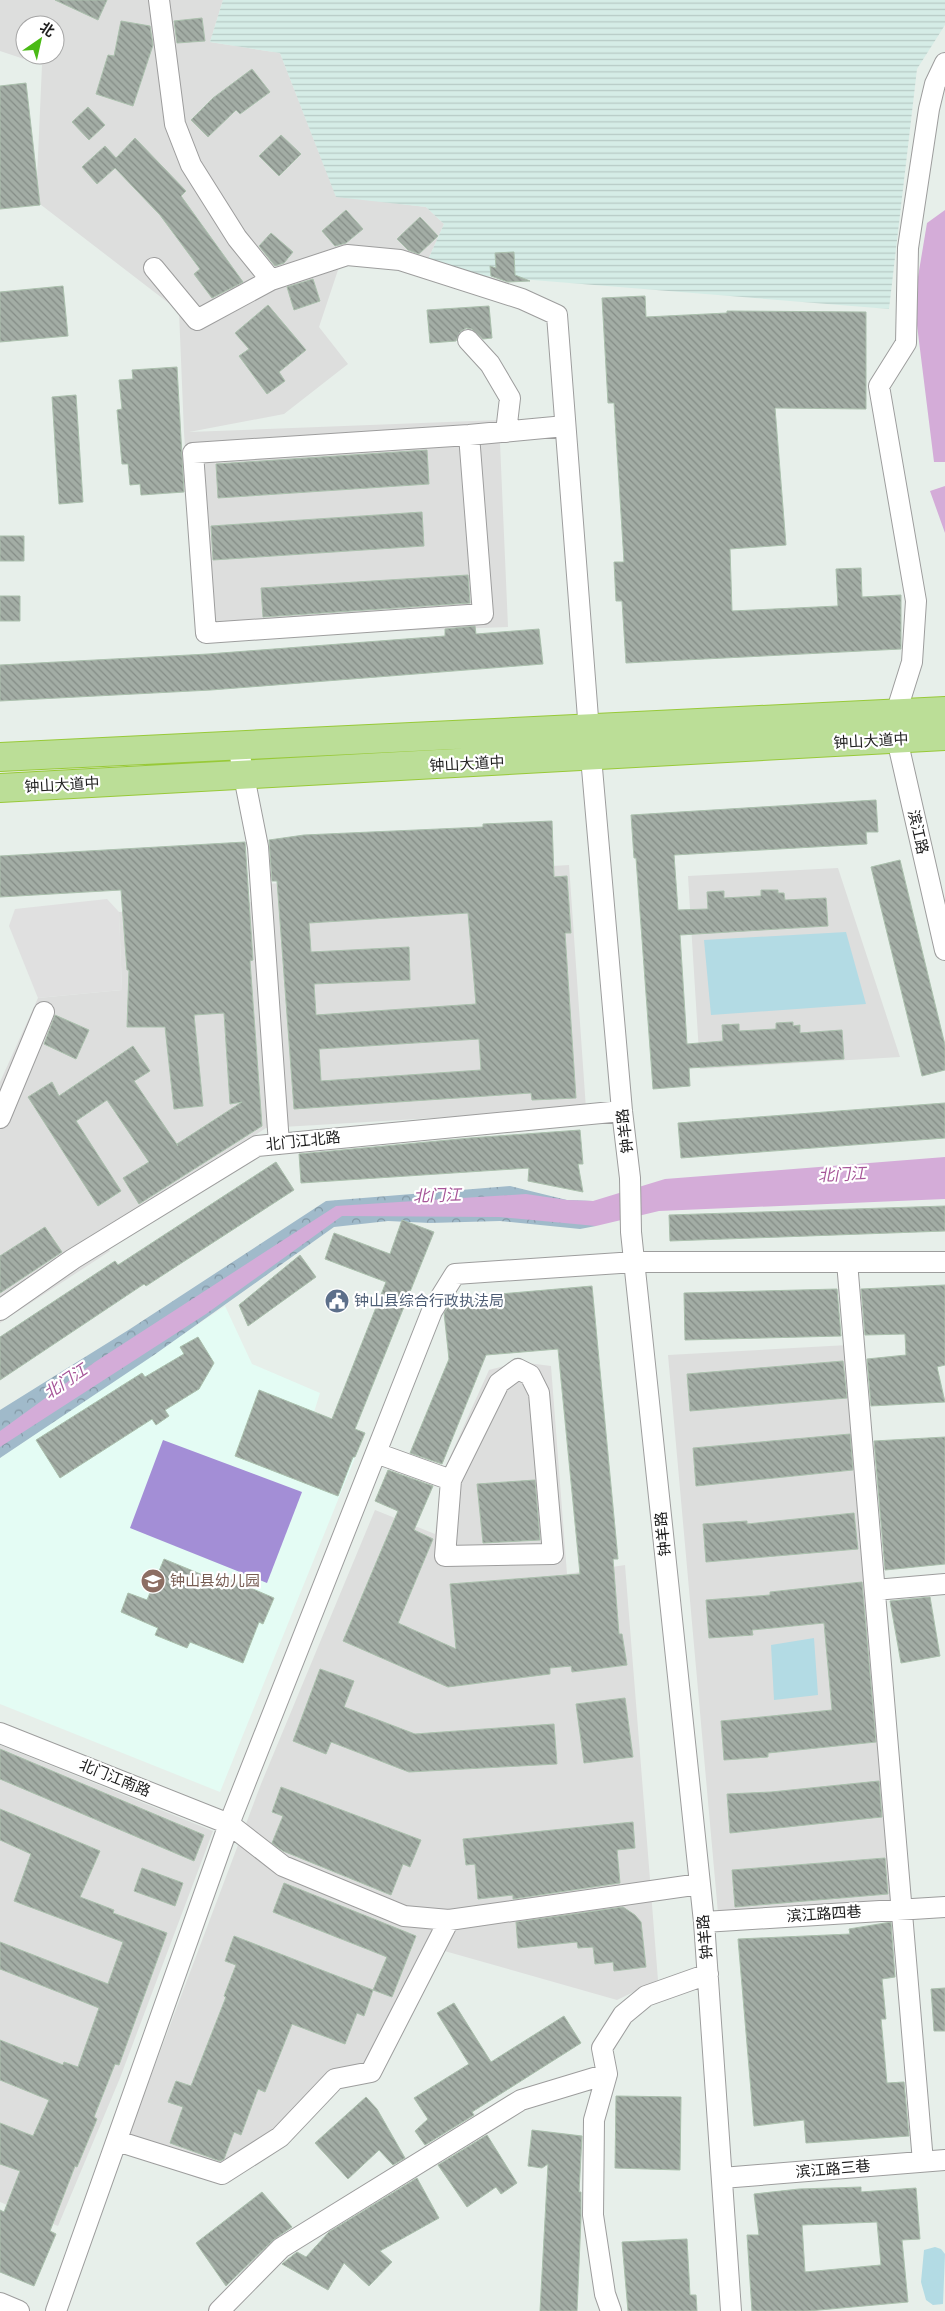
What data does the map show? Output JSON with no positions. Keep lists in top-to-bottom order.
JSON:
{
  "streets": {
    "highway": ["钟山大道中"],
    "street": [
      "滨江路",
      "钟羊路",
      "北门江北路",
      "北门江南路",
      "滨江路四巷",
      "滨江路三巷"
    ]
  },
  "crossings": [
    ["钟山大道中", "滨江路"],
    ["钟山大道中", "钟羊路"],
    ["钟羊路", "北门江北路"],
    ["钟羊路", "北门江南路"],
    ["钟羊路", "滨江路四巷"],
    ["钟羊路", "滨江路三巷"]
  ],
  "water": ["北门江"],
  "places": {
    "public building": ["钟山县综合行政执法局"],
    "school or university": ["钟山县幼儿园"]
  },
  "north": "top right"
}
